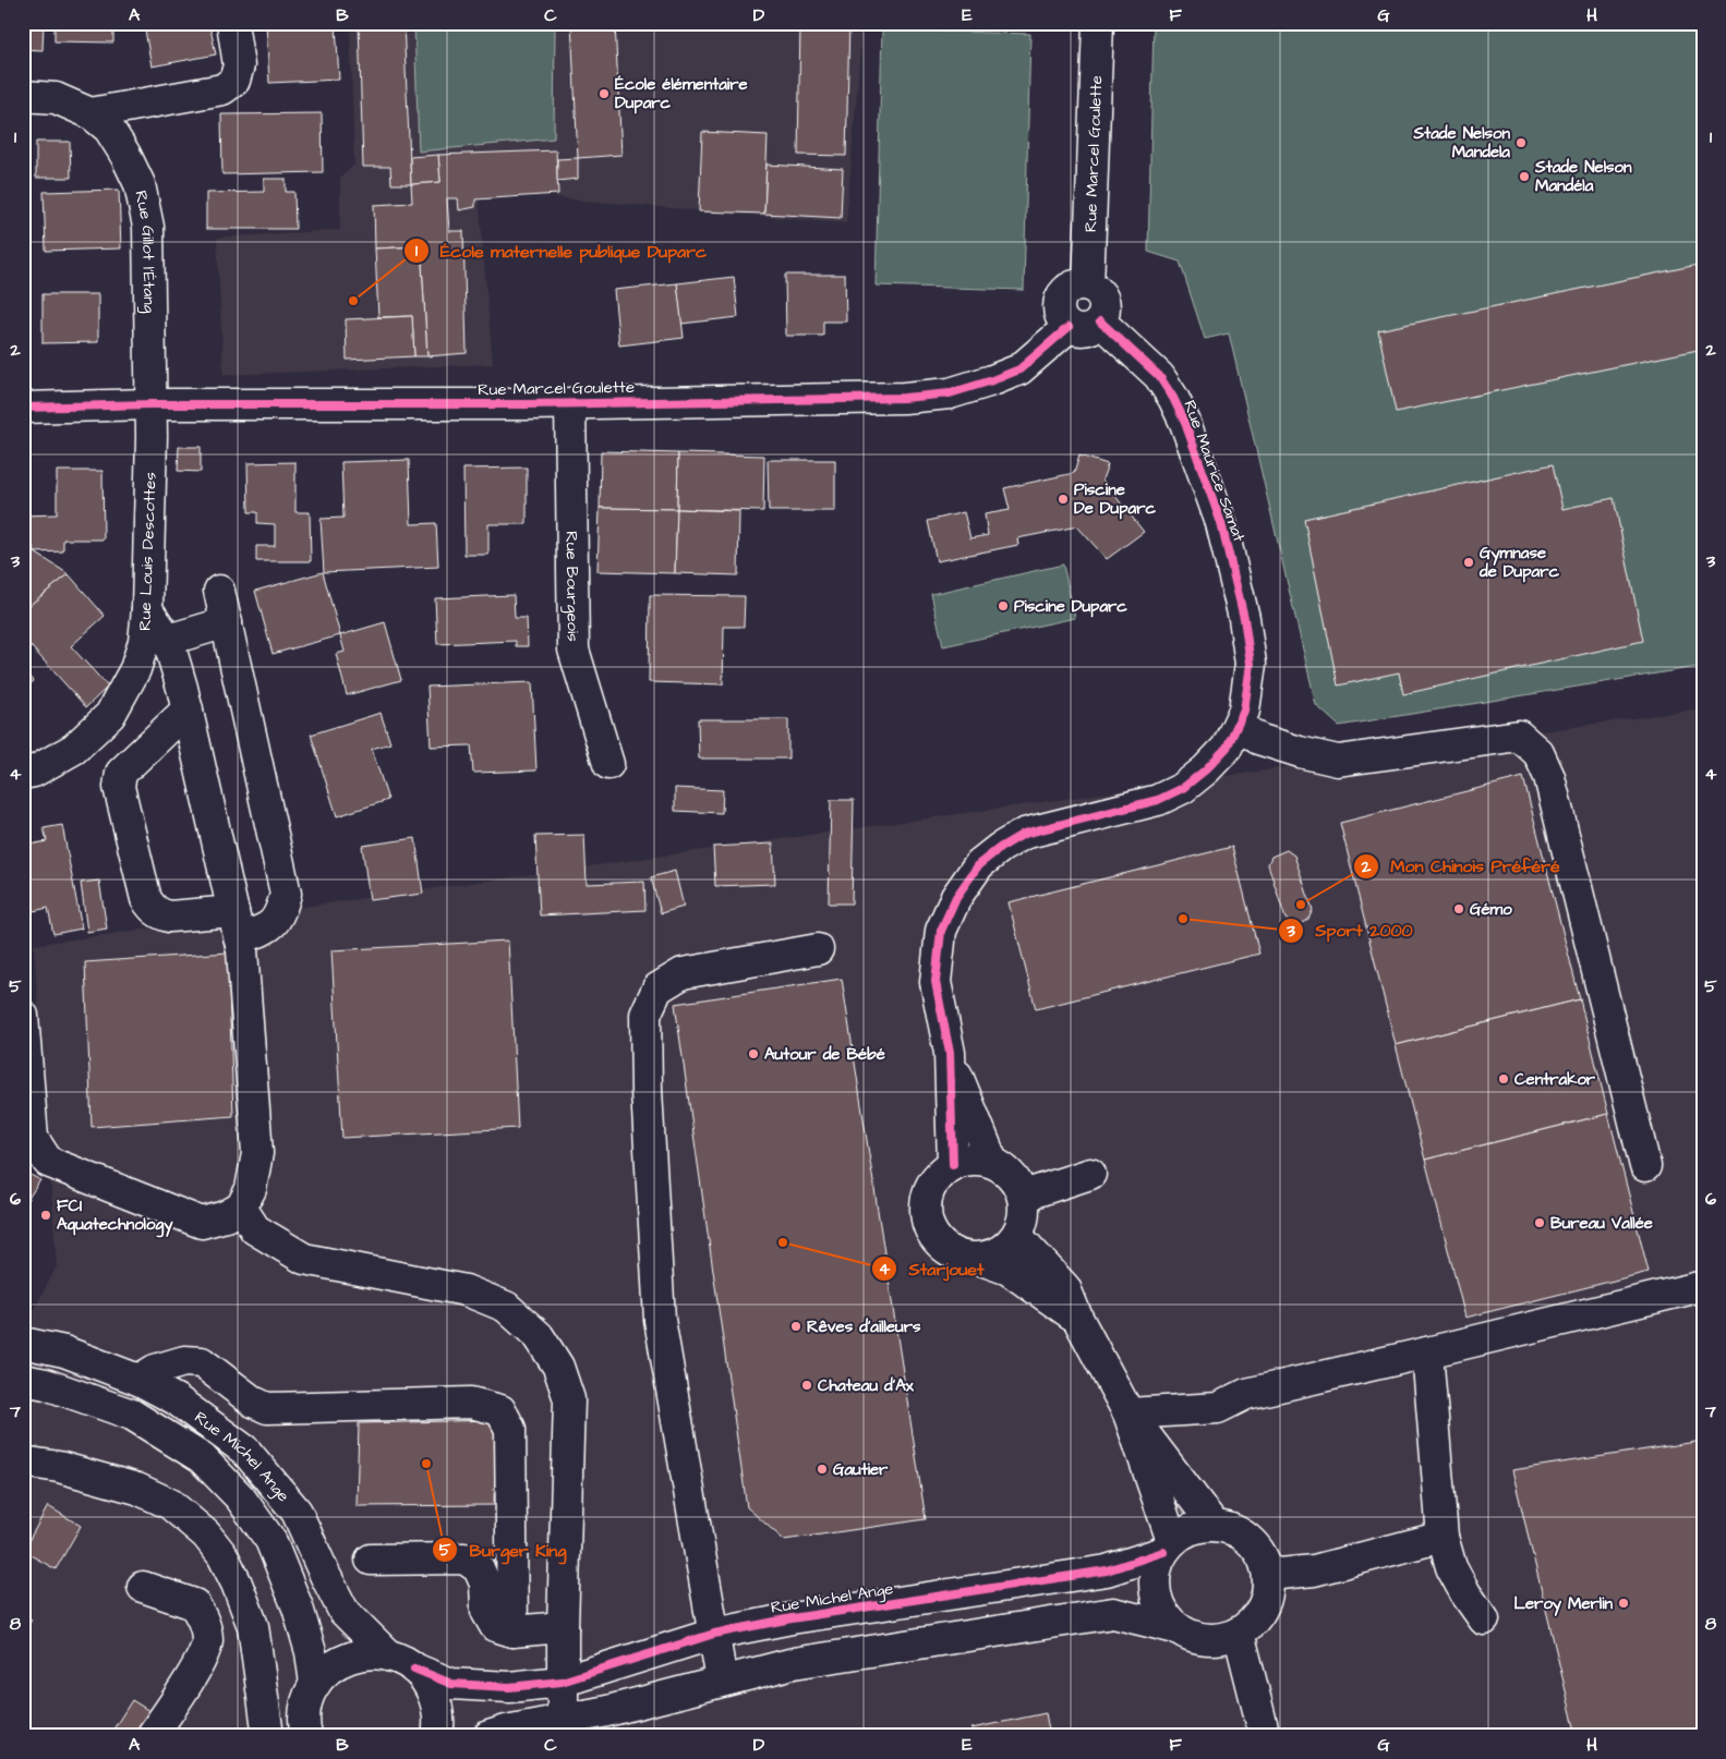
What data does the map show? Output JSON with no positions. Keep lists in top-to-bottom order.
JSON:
{
  "streets": {
    "main road": [
      "Rue Marcel Goulette",
      "Rue Gillot l'Étang",
      "Rue Maurice Samat",
      "Rue Louis Descottes",
      "Rue Bourgeois",
      "Rue Michel Ange"
    ]
  },
  "crossings": [
    ["Rue Marcel Goulette", "Rue Gillot l'Étang"],
    ["Rue Marcel Goulette", "Rue Maurice Samat"],
    ["Rue Marcel Goulette", "Rue Louis Descottes"],
    ["Rue Marcel Goulette", "Rue Bourgeois"],
    ["Rue Gillot l'Étang", "Rue Louis Descottes"]
  ],
  "places": [
    "École élémentaire Duparc",
    "Stade Nelson Mandela",
    "Stade Nelson Mandéla",
    "École maternelle publique Duparc",
    "Piscine De Duparc",
    "Gymnase de Duparc",
    "Piscine Duparc",
    "Mon Chinois Préféré",
    "Gémo",
    "Sport 2000",
    "Autour de Bébé",
    "Centrakor",
    "FCI Aquatechnology",
    "Bureau Vallée",
    "Starjouet",
    "Rêves d'ailleurs",
    "Chateau d'Ax",
    "Burger King",
    "Gautier",
    "Leroy Merlin"
  ],
  "grid": {
    "columns": [
      "A",
      "B",
      "C",
      "D",
      "E",
      "F",
      "G",
      "H"
    ],
    "rows": [
      "1",
      "2",
      "3",
      "4",
      "5",
      "6",
      "7",
      "8"
    ]
  }
}
